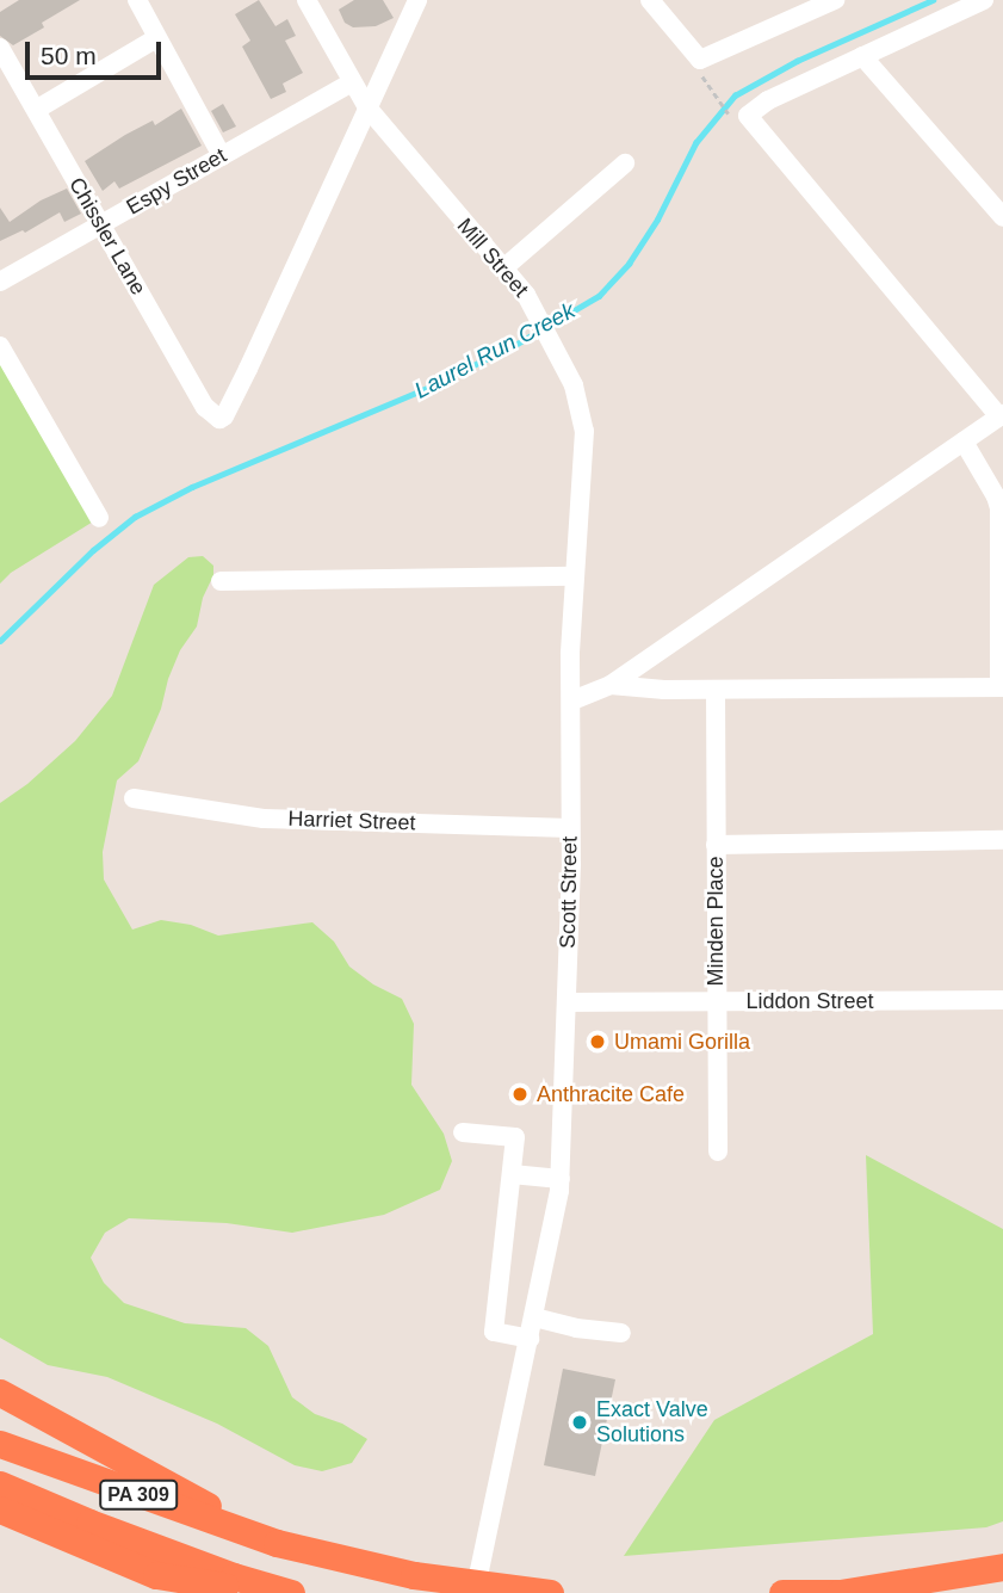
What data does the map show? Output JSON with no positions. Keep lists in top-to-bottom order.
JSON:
{
  "streets": {
    "highway": ["PA 309"],
    "street": [
      "Espy Street",
      "Chissler Lane",
      "Mill Street",
      "Harriet Street",
      "Scott Street",
      "Minden Place",
      "Liddon Street"
    ]
  },
  "crossings": [
    ["Espy Street", "Chissler Lane"],
    ["Espy Street", "Mill Street"],
    ["Chissler Lane", "Mill Street"],
    ["Mill Street", "Scott Street"],
    ["Harriet Street", "Scott Street"],
    ["Scott Street", "Liddon Street"],
    ["Minden Place", "Liddon Street"]
  ],
  "water": ["Laurel Run Creek"],
  "places": ["Umami Gorilla", "Anthracite Cafe", "Exact Valve Solutions"],
  "scale_bar": "50 m"
}
